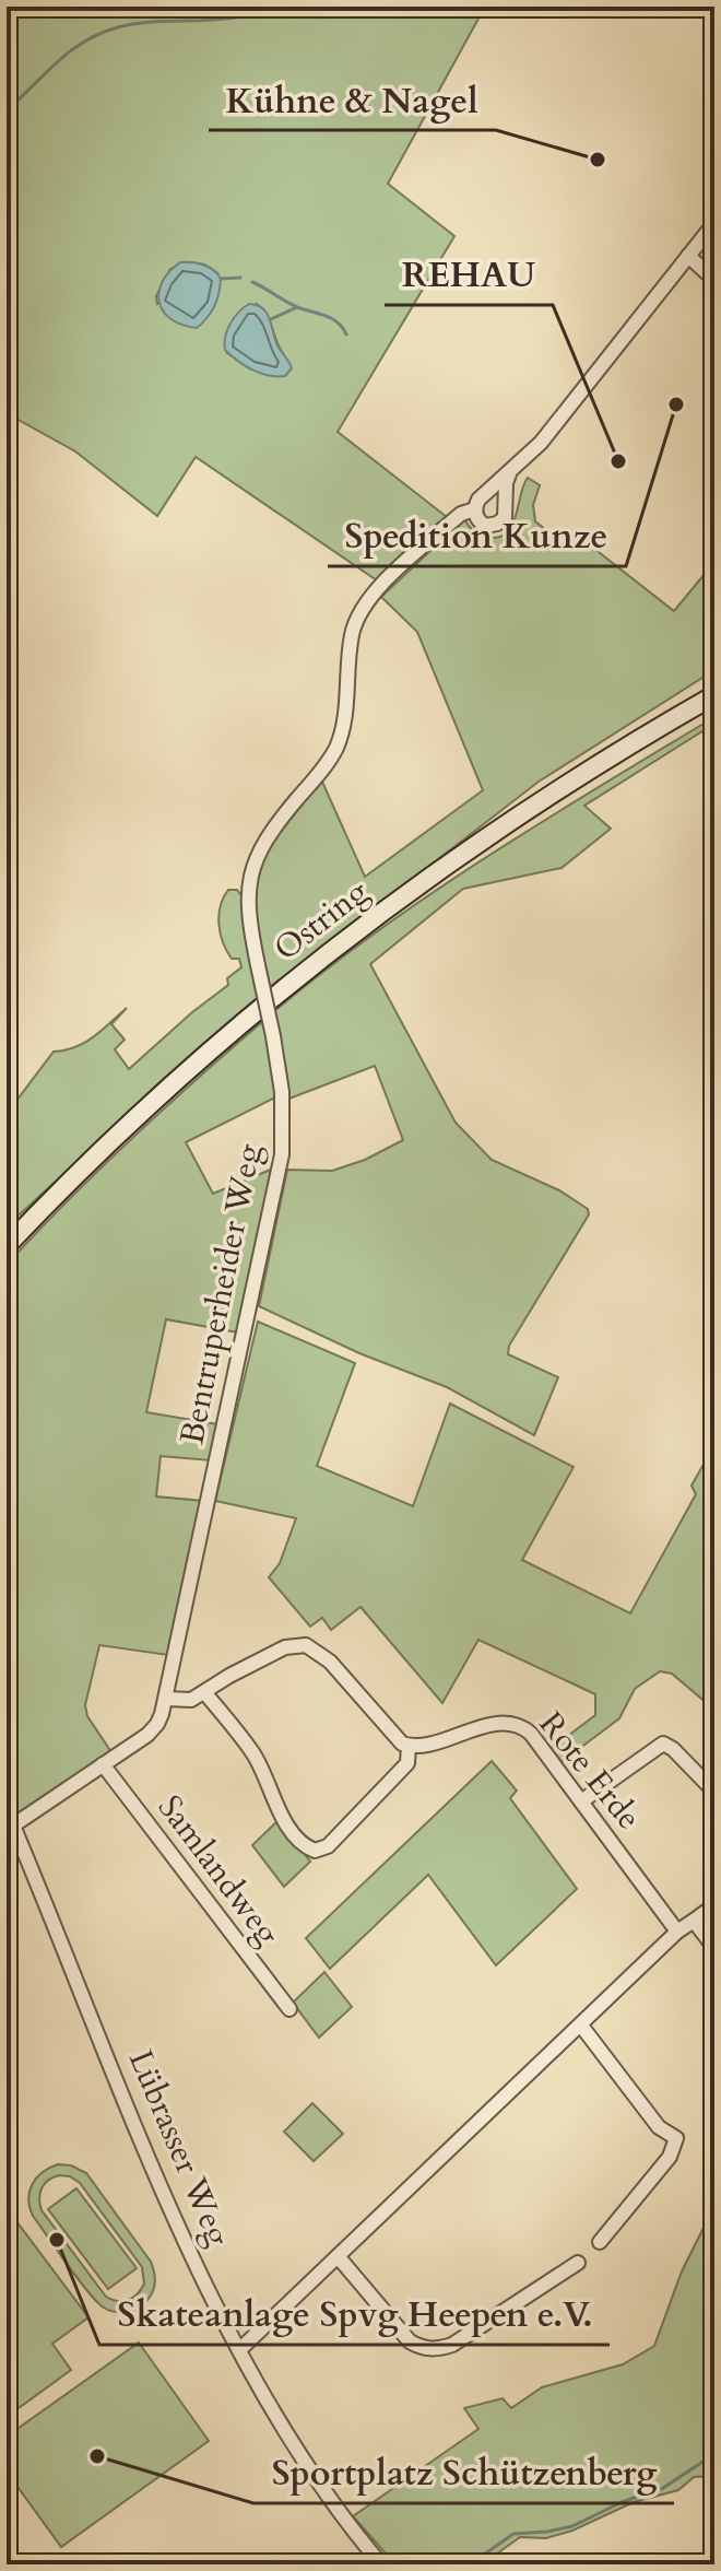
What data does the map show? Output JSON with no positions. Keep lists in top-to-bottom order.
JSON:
{
  "streets": {
    "main road": ["Ostring"],
    "street": [
      "Bentruperheider Weg",
      "Rote Erde",
      "Samlandweg",
      "Lübrasser Weg"
    ]
  },
  "crossings": [
    ["Bentruperheider Weg", "Samlandweg"],
    ["Bentruperheider Weg", "Lübrasser Weg"]
  ],
  "places": [
    "Kühne & Nagel",
    "Spedition Kunze",
    "REHAU",
    "Skateanlage Spvg Heepen e.V.",
    "Sportplatz Schützenberg"
  ]
}
